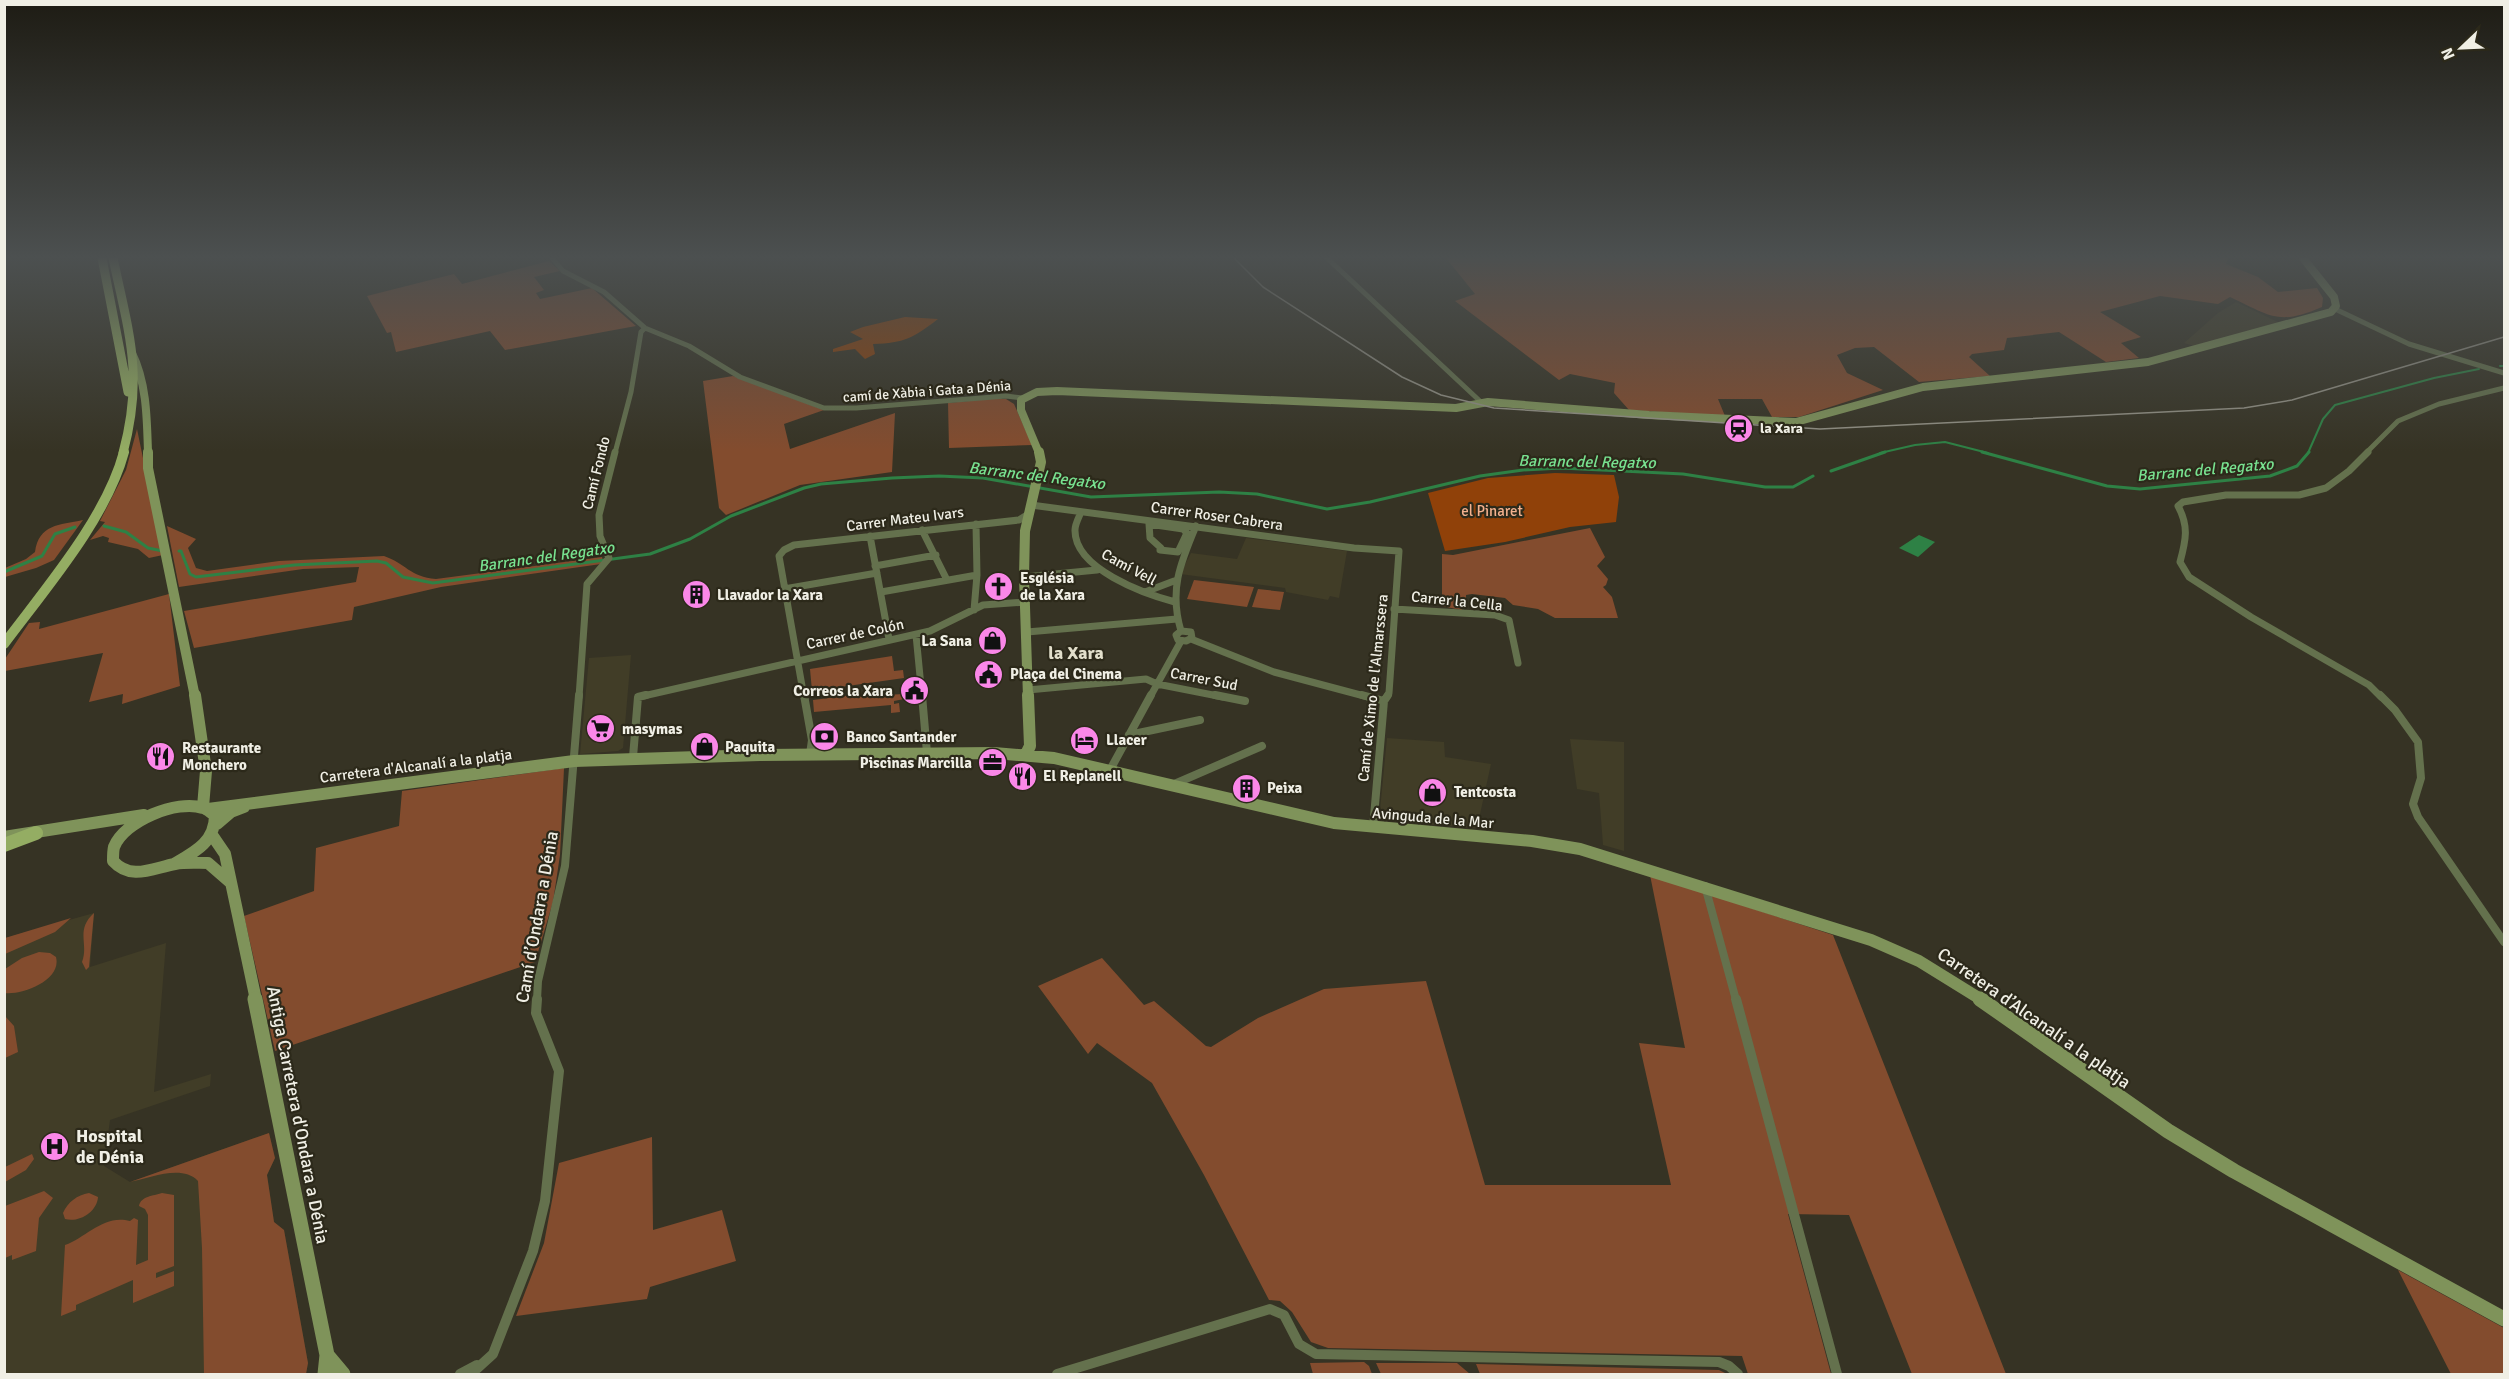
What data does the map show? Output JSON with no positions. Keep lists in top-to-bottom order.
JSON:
{
  "streets": {
    "main road": [
      "Carretera d'Alcanalí a la platja",
      "Avinguda de la Mar",
      "Carretera d’Alcanalí a la platja",
      "Antiga Carretera d'Ondara a Dénia"
    ],
    "street": [
      "camí de Xàbia i Gata a Dénia",
      "Camí Fondo",
      "Carrer Roser Cabrera",
      "Carrer Mateu Ivars",
      "Camí Vell",
      "Carrer la Cella",
      "Carrer de Colón",
      "Carrer Sud",
      "Camí de Ximo de l'Almarssera",
      "Camí d’Ondara a Dénia"
    ]
  },
  "crossings": [
    ["camí de Xàbia i Gata a Dénia", "Camí Fondo"],
    ["Camí Fondo", "Carretera d'Alcanalí a la platja"],
    ["Camí Fondo", "Avinguda de la Mar"],
    ["Camí Fondo", "Camí d’Ondara a Dénia"],
    ["Carrer Roser Cabrera", "Camí Vell"],
    ["Carrer Roser Cabrera", "Camí de Ximo de l'Almarssera"],
    ["Carrer la Cella", "Camí de Ximo de l'Almarssera"],
    ["Carrer de Colón", "Avinguda de la Mar"],
    ["Camí de Ximo de l'Almarssera", "Avinguda de la Mar"],
    ["Carretera d'Alcanalí a la platja", "Avinguda de la Mar"],
    ["Carretera d'Alcanalí a la platja", "Camí d’Ondara a Dénia"],
    ["Carretera d'Alcanalí a la platja", "Antiga Carretera d'Ondara a Dénia"],
    ["Avinguda de la Mar", "Camí d’Ondara a Dénia"],
    ["Avinguda de la Mar", "Carretera d’Alcanalí a la platja"]
  ],
  "districts": ["la Xara"],
  "water": ["Barranc del Regatxo"],
  "parks": ["el Pinaret"],
  "places": {
    "station": ["la Xara"],
    "church": ["Església de la Xara"],
    "building": ["Llavador la Xara", "Peixa"],
    "shop": ["La Sana", "Paquita", "Tentcosta"],
    "public building": ["Plaça del Cinema", "Correos la Xara"],
    "supermarket": ["masymas"],
    "bank": ["Banco Santander"],
    "hotel": ["Llacer"],
    "restaurant": ["Restaurante Monchero", "El Replanell"],
    "office": ["Piscinas Marcilla"],
    "hospital": ["Hospital de Dénia"]
  },
  "north": "bottom left"
}
